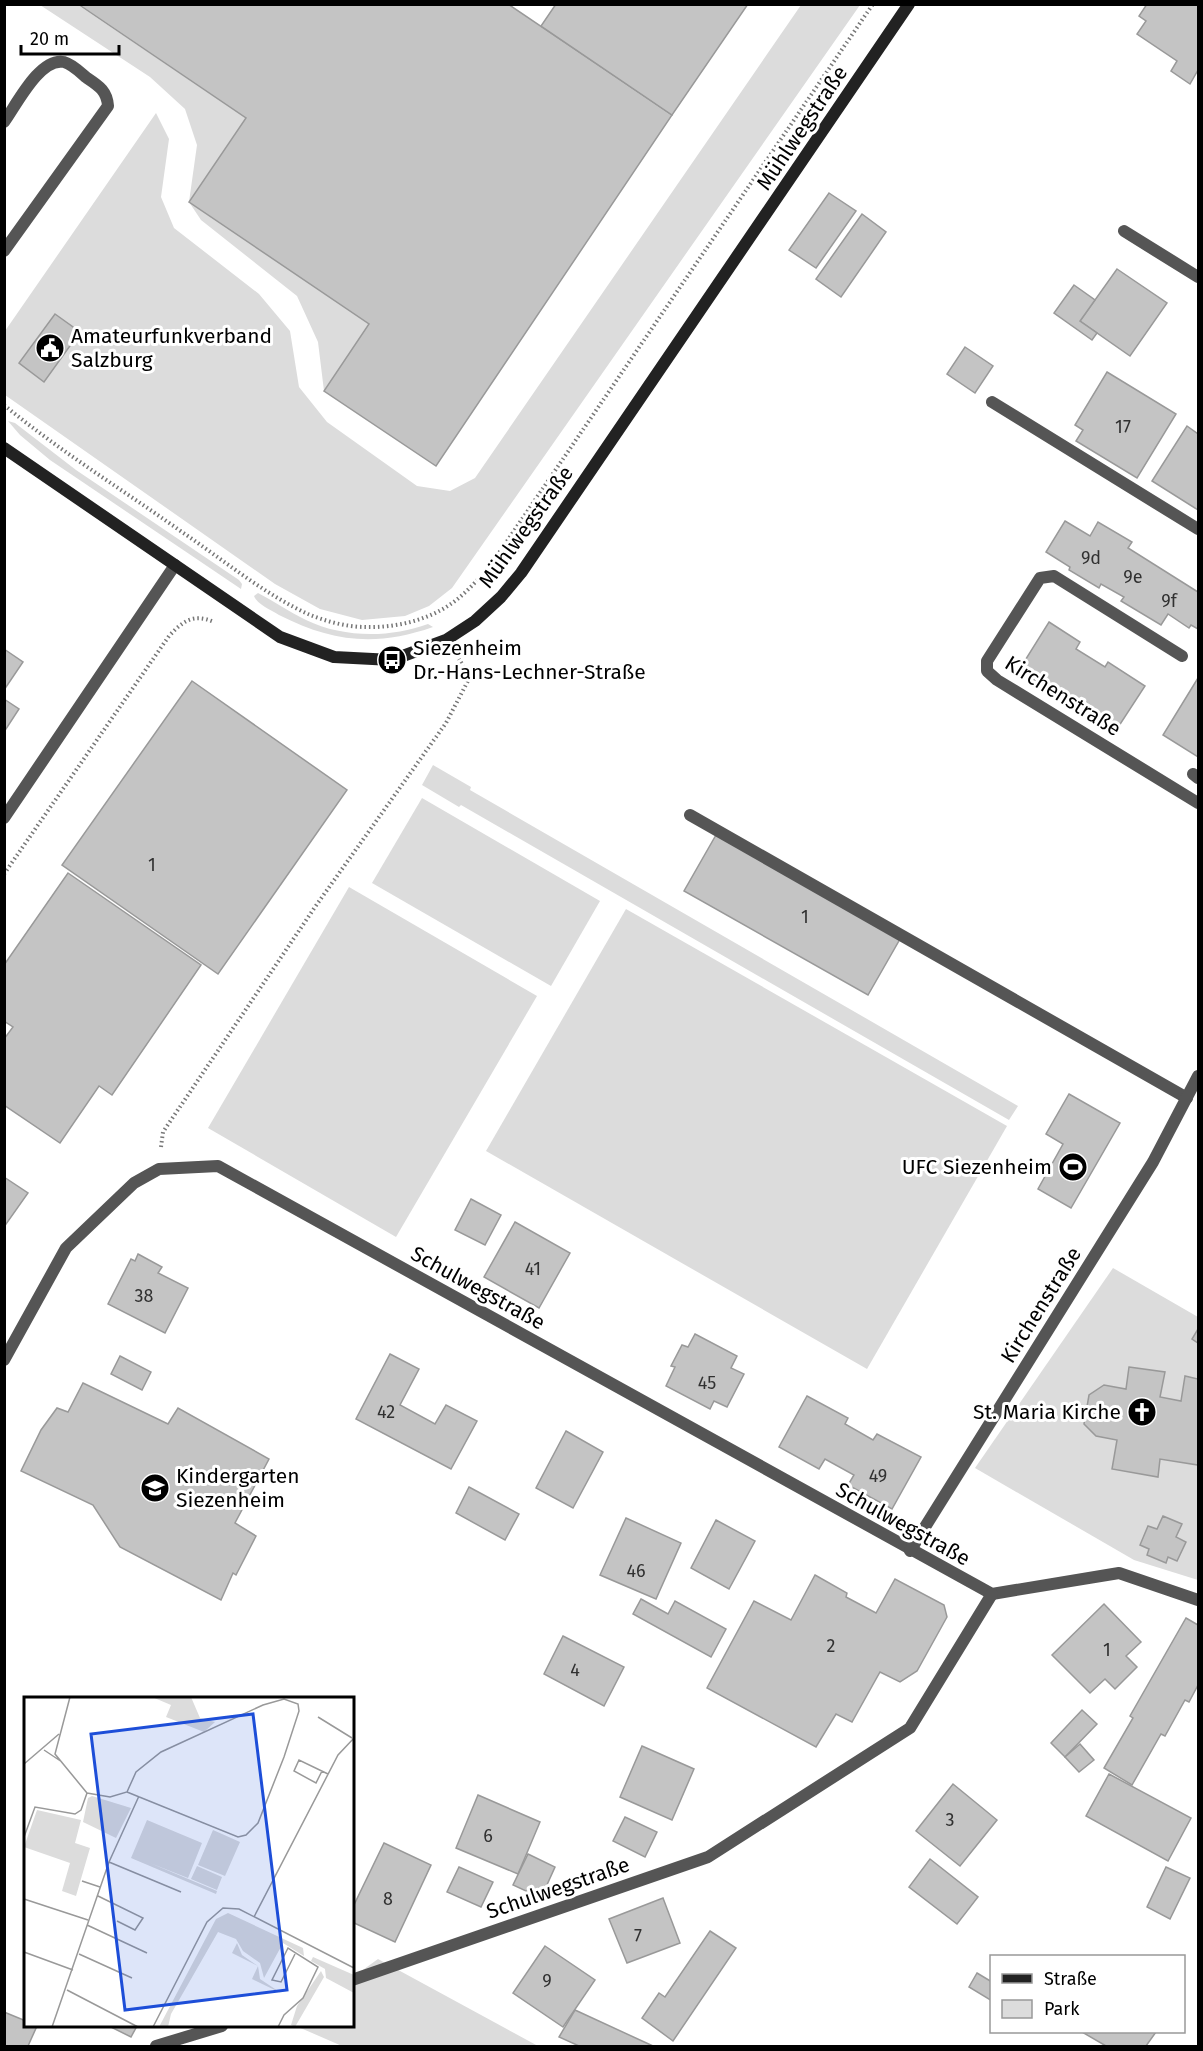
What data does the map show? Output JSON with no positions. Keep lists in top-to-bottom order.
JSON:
{
  "streets": {
    "street": ["Mühlwegstraße", "Kirchenstraße", "Schulwegstraße"]
  },
  "crossings": [
    ["Kirchenstraße", "Schulwegstraße"]
  ],
  "places": {
    "public building": ["Amateurfunkverband Salzburg"],
    "bus stop": ["Siezenheim Dr.-Hans-Lechner-Straße"],
    "sports": ["UFC Siezenheim"],
    "church": ["St. Maria Kirche"],
    "school or university": ["Kindergarten Siezenheim"]
  },
  "house_numbers": [
    "17",
    "9d",
    "9e",
    "9f",
    "1",
    "1",
    "41",
    "38",
    "45",
    "42",
    "49",
    "46",
    "2",
    "1",
    "4",
    "3",
    "6",
    "8",
    "7",
    "9"
  ],
  "legend": ["Straße", "Park"],
  "scale_bar": "20 m"
}
